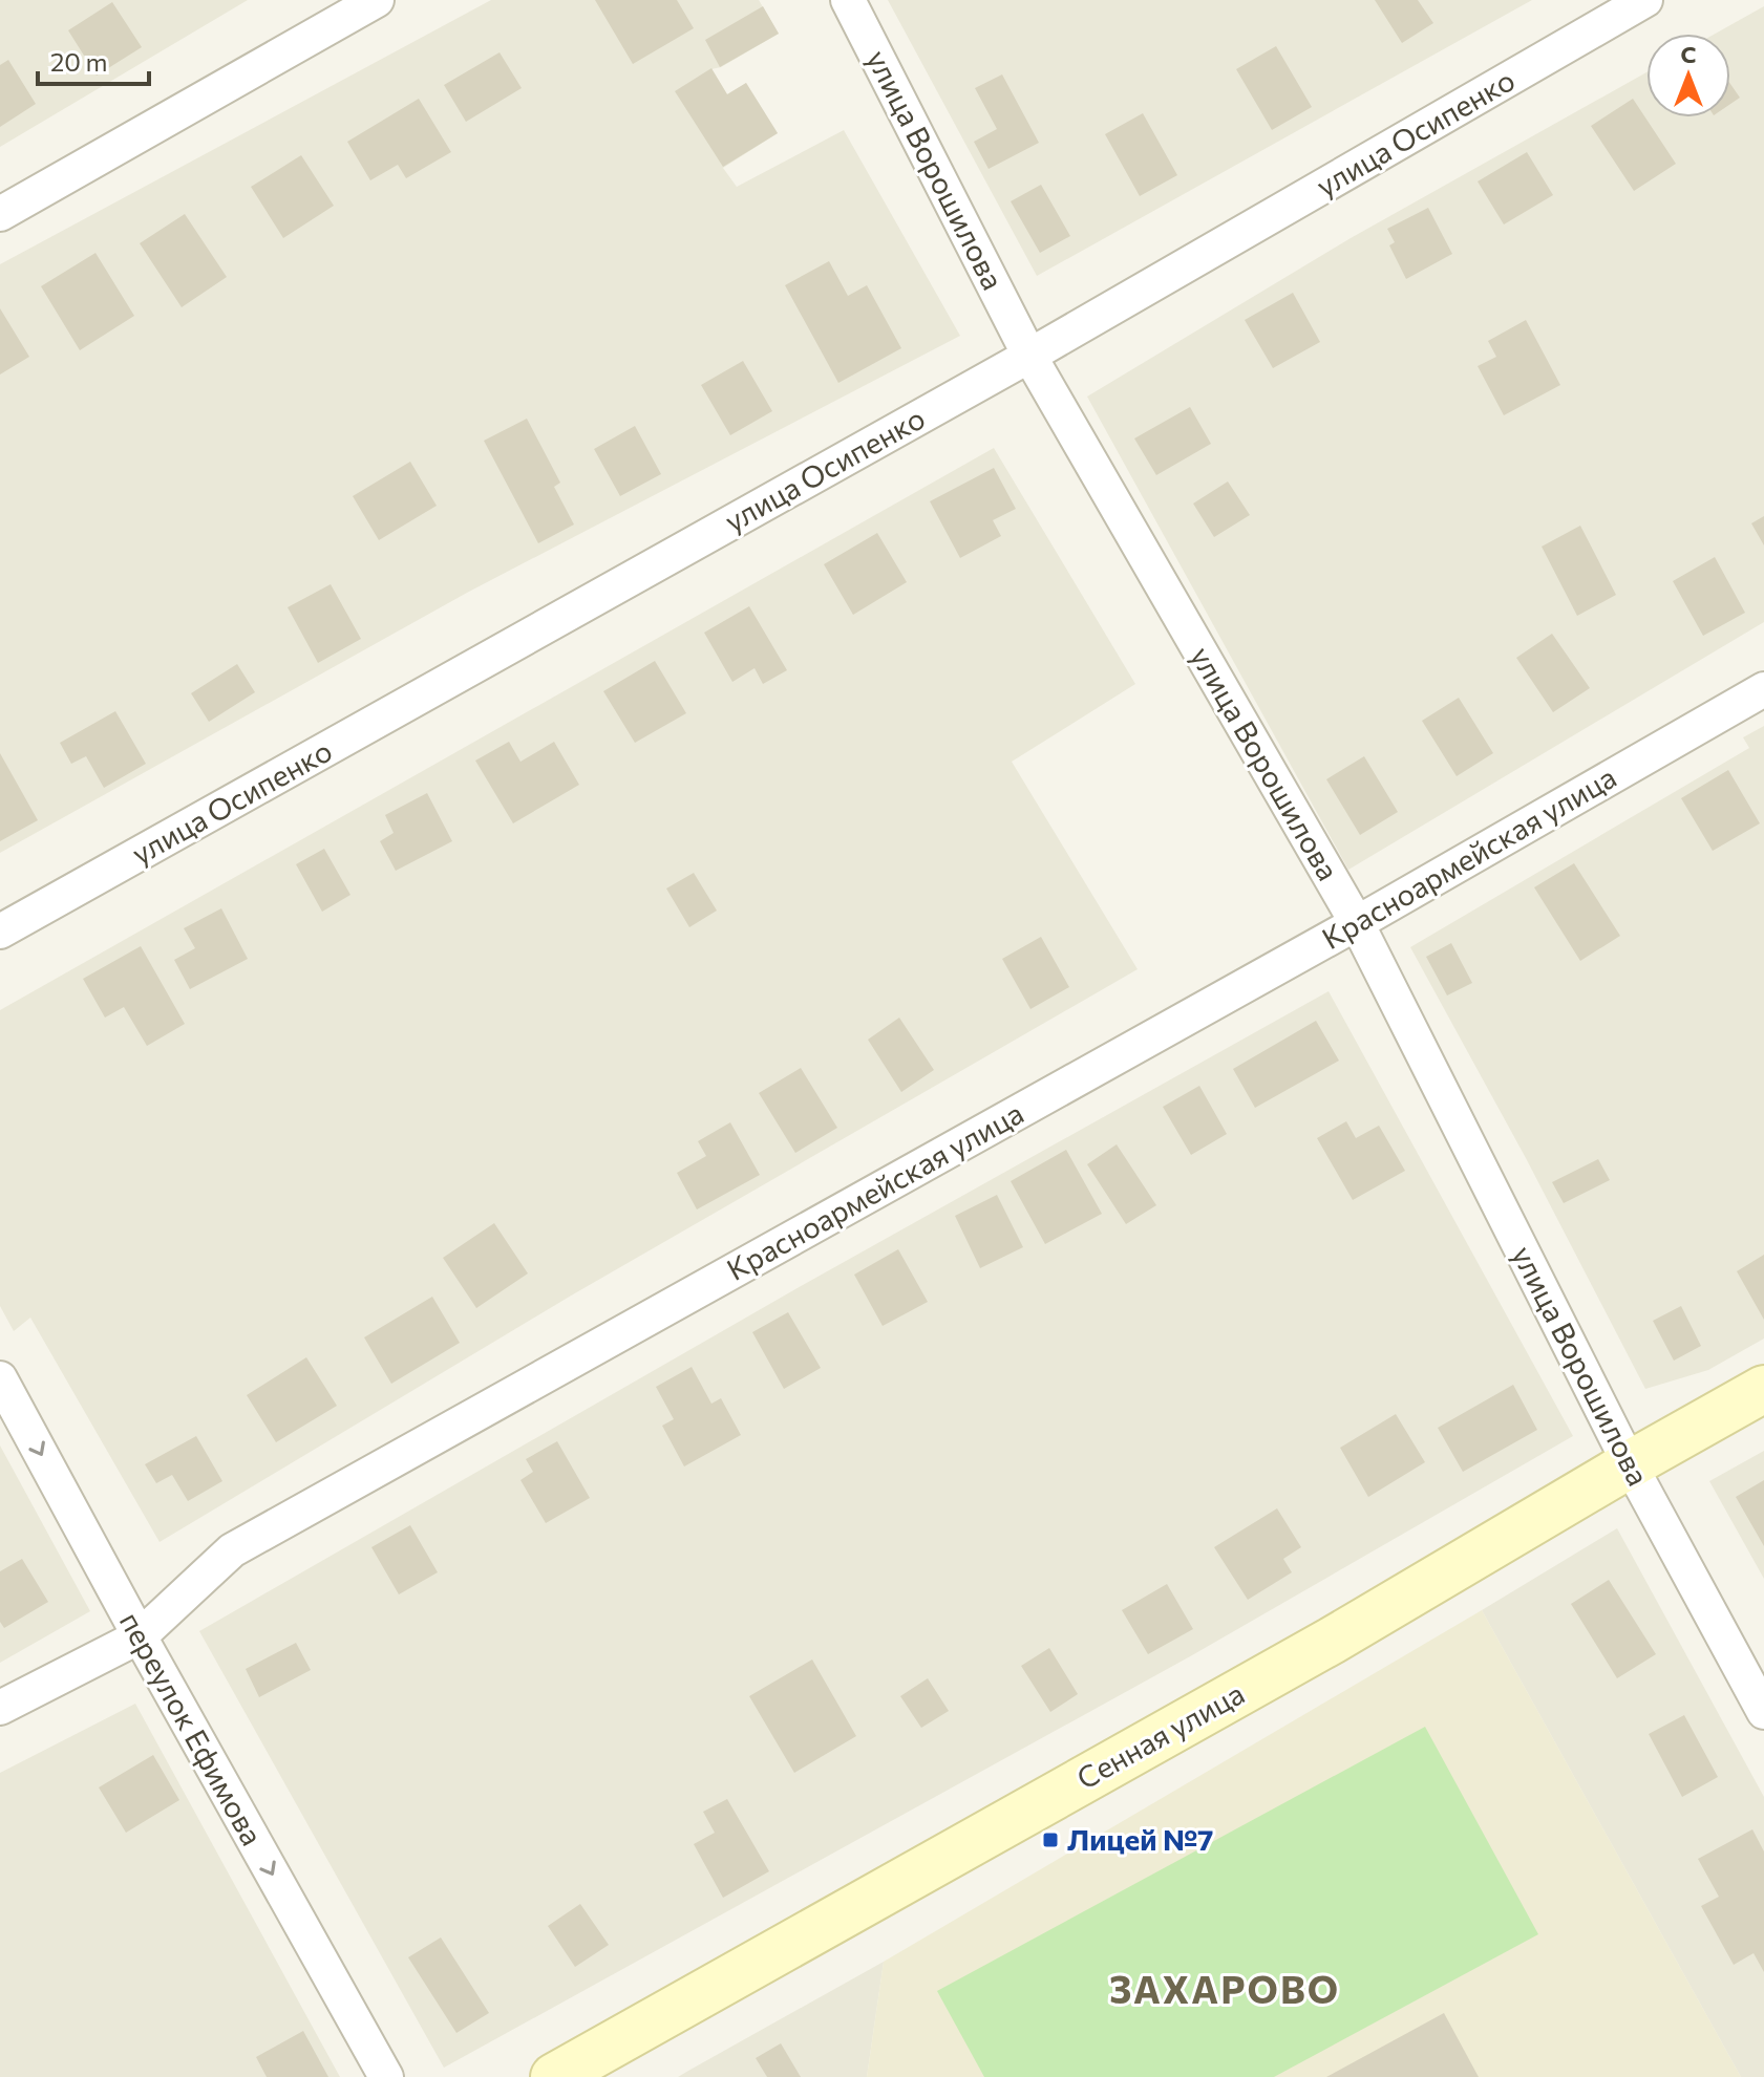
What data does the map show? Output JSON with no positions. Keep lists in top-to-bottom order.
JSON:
{
  "streets": {
    "street": [
      "улица Осипенко",
      "улица Ворошилова",
      "Красноармейская улица",
      "переулок Ефимова",
      "Сенная улица"
    ]
  },
  "crossings": [
    ["улица Осипенко", "улица Ворошилова"],
    ["улица Ворошилова", "Красноармейская улица"],
    ["улица Ворошилова", "Сенная улица"],
    ["Красноармейская улица", "переулок Ефимова"]
  ],
  "one_way": ["переулок Ефимова"],
  "districts": ["ЗАХАРОВО"],
  "places": {
    "transit": ["Лицей №7"]
  },
  "scale_bar": "20 m",
  "north": "top"
}
